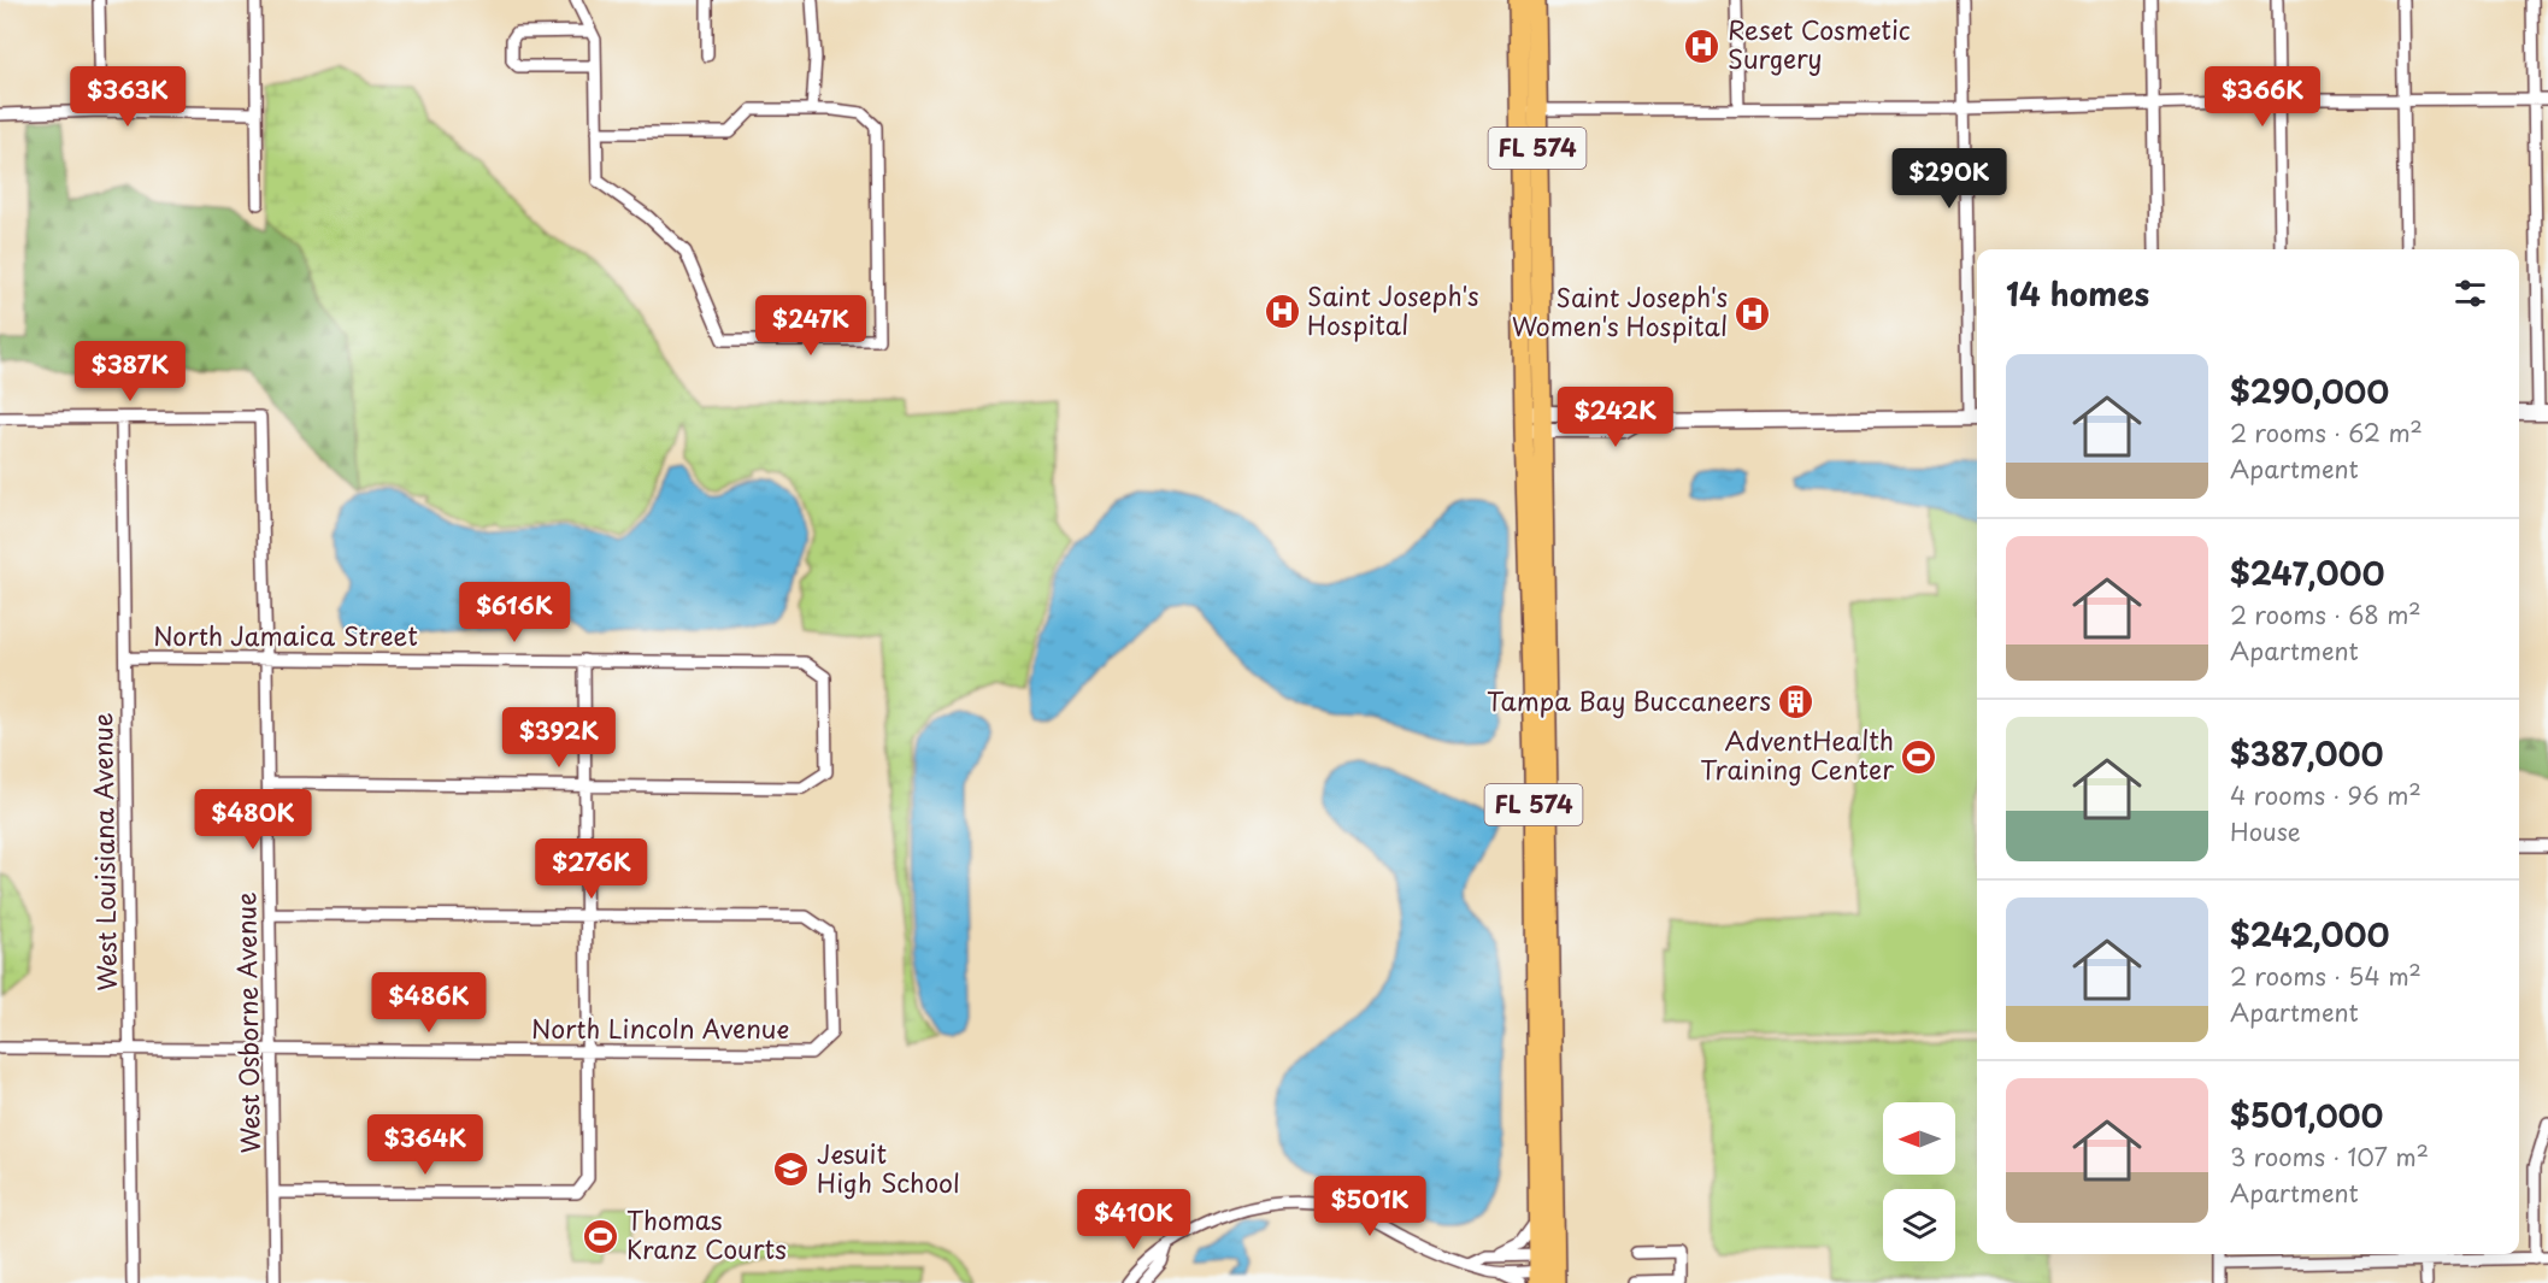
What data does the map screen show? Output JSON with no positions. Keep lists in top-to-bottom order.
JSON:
{
  "streets": {
    "main road": ["FL 574"],
    "street": [
      "North Jamaica Street",
      "West Louisiana Avenue",
      "West Osborne Avenue",
      "North Lincoln Avenue"
    ]
  },
  "crossings": [
    ["North Jamaica Street", "West Louisiana Avenue"],
    ["North Jamaica Street", "West Osborne Avenue"],
    ["West Louisiana Avenue", "West Osborne Avenue"],
    ["West Louisiana Avenue", "North Lincoln Avenue"],
    ["West Osborne Avenue", "North Lincoln Avenue"]
  ],
  "places": {
    "hospital": ["Reset Cosmetic Surgery", "Saint Joseph's Hospital", "Saint Joseph's Women's Hospital"],
    "building": ["Tampa Bay Buccaneers"],
    "sports": ["AdventHealth Training Center", "Thomas Kranz Courts"],
    "school or university": ["Jesuit High School"]
  },
  "north": "left",
  "page": {
    "price": [
      "$363K",
      "$366K",
      "$290K",
      "$247K",
      "$387K",
      "$242K",
      "$616K",
      "$392K",
      "$480K",
      "$276K",
      "$486K",
      "$364K",
      "$501K",
      "$410K"
    ],
    "heading": "14 homes",
    "list": [
      {
        "name": "$290,000",
        "note": "2 rooms · 62 m² · Apartment"
      },
      {
        "name": "$247,000",
        "note": "2 rooms · 68 m² · Apartment"
      },
      {
        "name": "$387,000",
        "note": "4 rooms · 96 m² · House"
      },
      {
        "name": "$242,000",
        "note": "2 rooms · 54 m² · Apartment"
      },
      {
        "name": "$501,000",
        "note": "3 rooms · 107 m² · Apartment"
      }
    ]
  }
}
